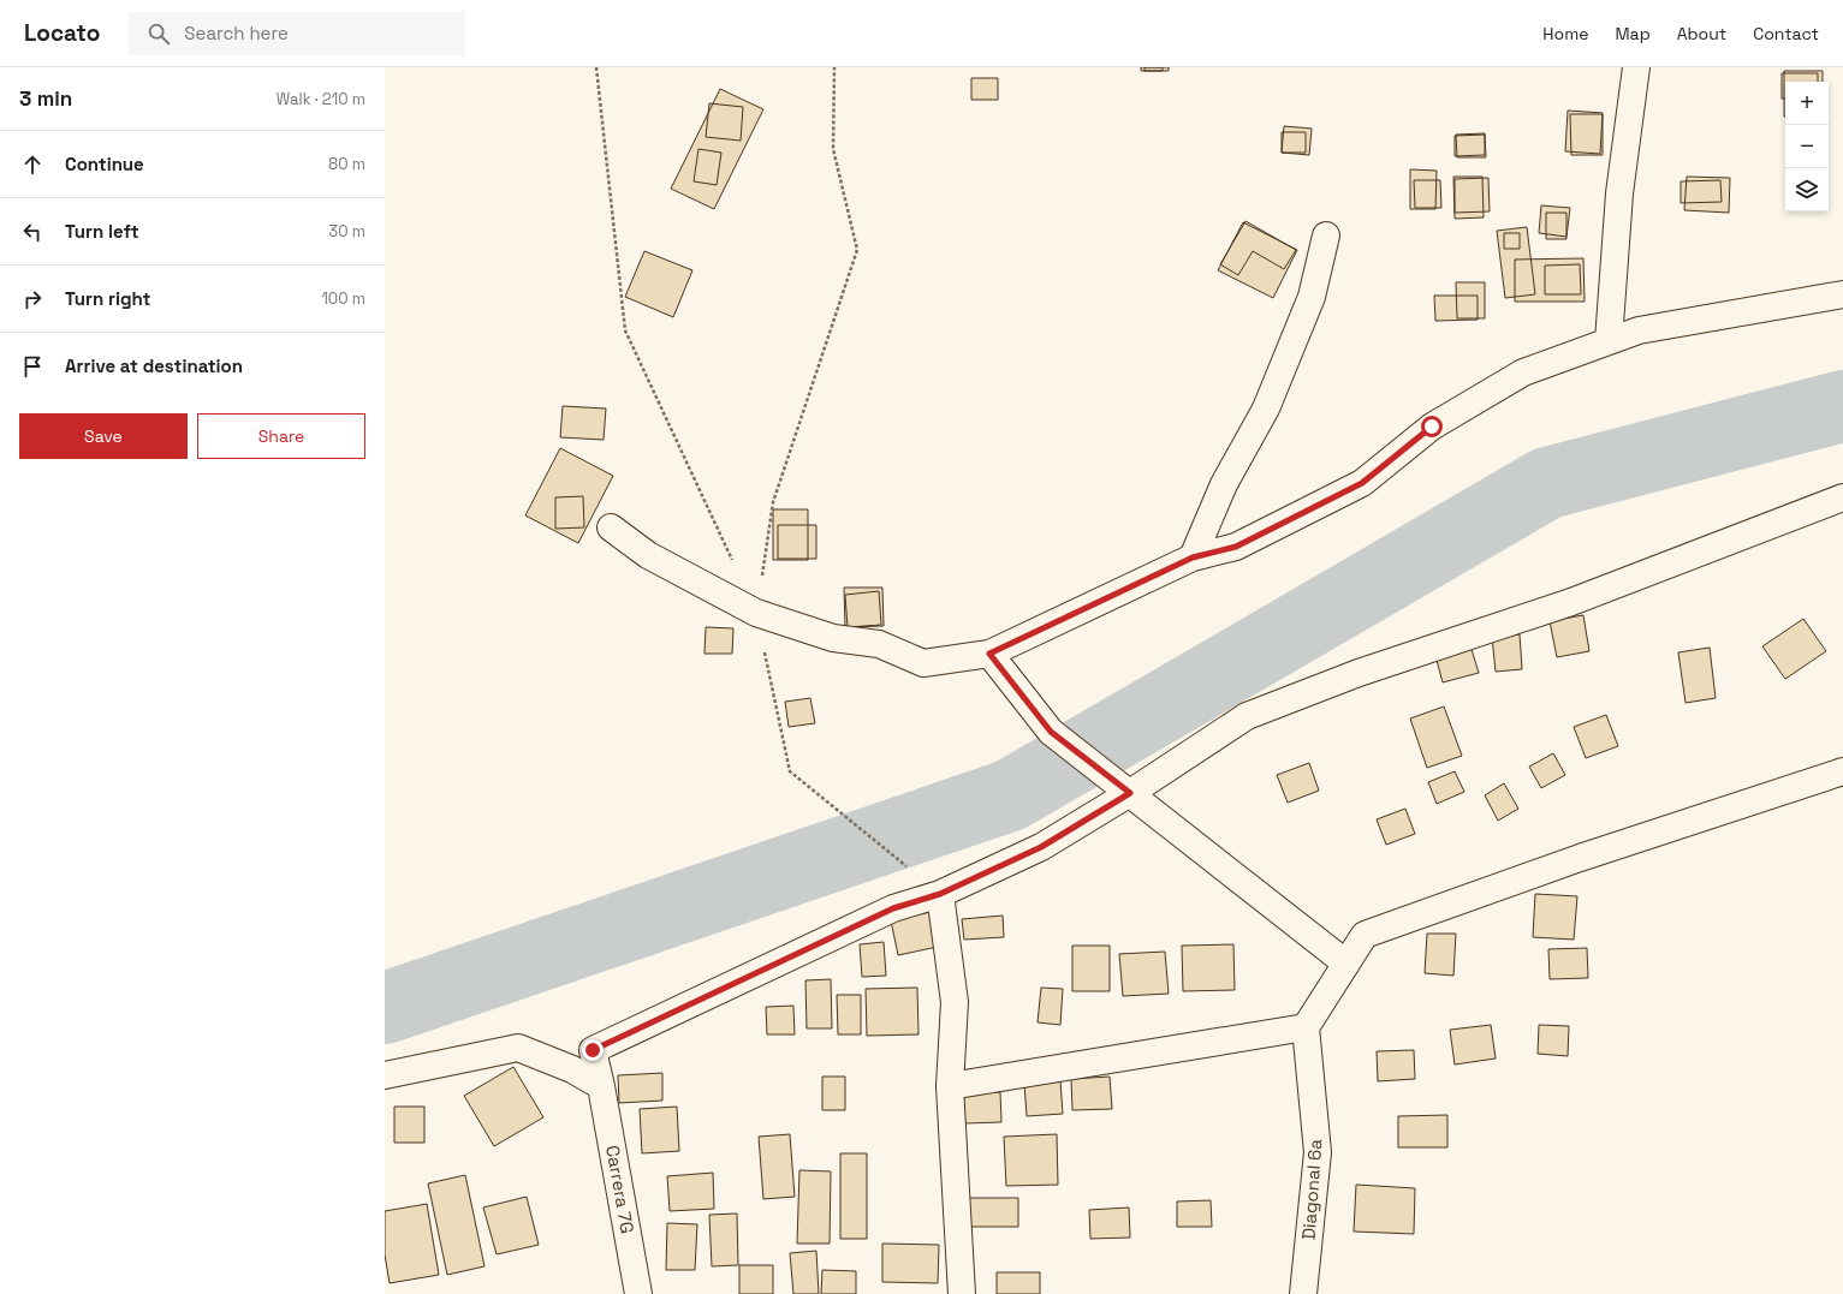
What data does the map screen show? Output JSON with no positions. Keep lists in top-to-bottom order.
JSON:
{
  "streets": {
    "street": ["Carrera 7G", "Diagonal 6a"]
  },
  "page": {
    "header": "Locato",
    "search": "Search here",
    "nav": [
      "Home",
      "Map",
      "About",
      "Contact"
    ],
    "heading": ["3 min", "Walk · 210 m"],
    "map_buttons": ["+", "−"],
    "list": [
      ["Continue", "80 m"],
      ["Turn left", "30 m"],
      ["Turn right", "100 m"],
      "Arrive at destination"
    ],
    "buttons": ["Save", "Share"]
  }
}
